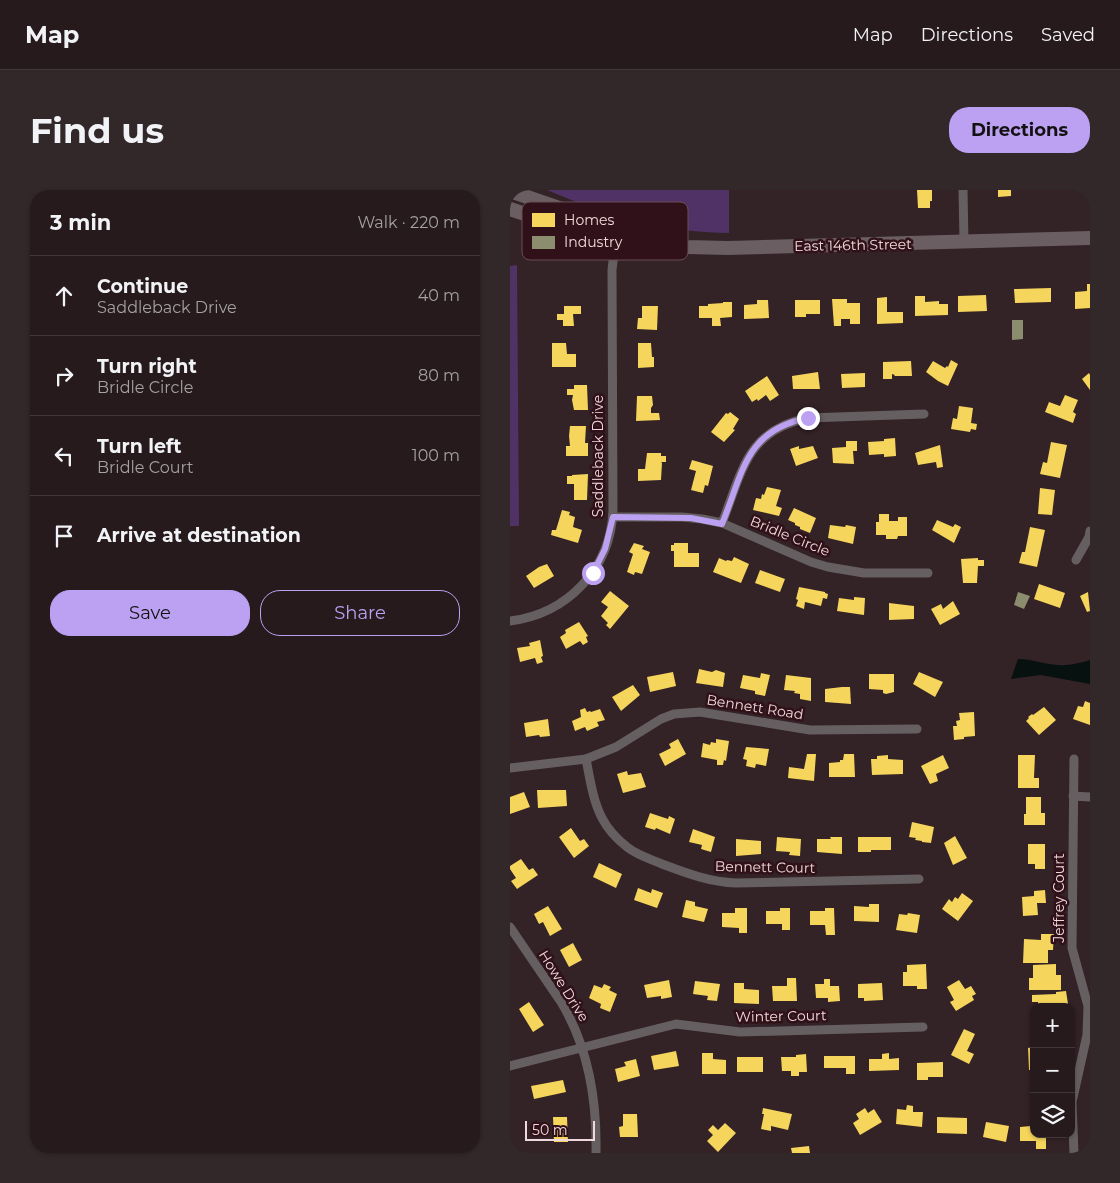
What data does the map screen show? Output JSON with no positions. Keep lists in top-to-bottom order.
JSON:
{
  "streets": {
    "main road": ["East 146th Street"],
    "street": [
      "Saddleback Drive",
      "Bridle Circle",
      "Bennett Road",
      "Bennett Court",
      "Jeffrey Court",
      "Howe Drive",
      "Winter Court"
    ]
  },
  "crossings": [
    ["Saddleback Drive", "Bridle Circle"],
    ["Bennett Road", "Bennett Court"],
    ["Howe Drive", "Winter Court"]
  ],
  "legend": ["Homes", "Industry"],
  "scale_bar": "50 m",
  "page": {
    "header": "Map",
    "nav": ["Map", "Directions", "Saved"],
    "buttons": [
      "Directions",
      ["Save", "Share"]
    ],
    "title": "Find us",
    "heading": ["3 min", "Walk · 220 m"],
    "list": [
      ["Continue", "Saddleback Drive", "40 m"],
      ["Turn right", "Bridle Circle", "80 m"],
      ["Turn left", "Bridle Court", "100 m"],
      "Arrive at destination"
    ],
    "map_buttons": ["+", "−"],
    "scale": "50 m"
  }
}
